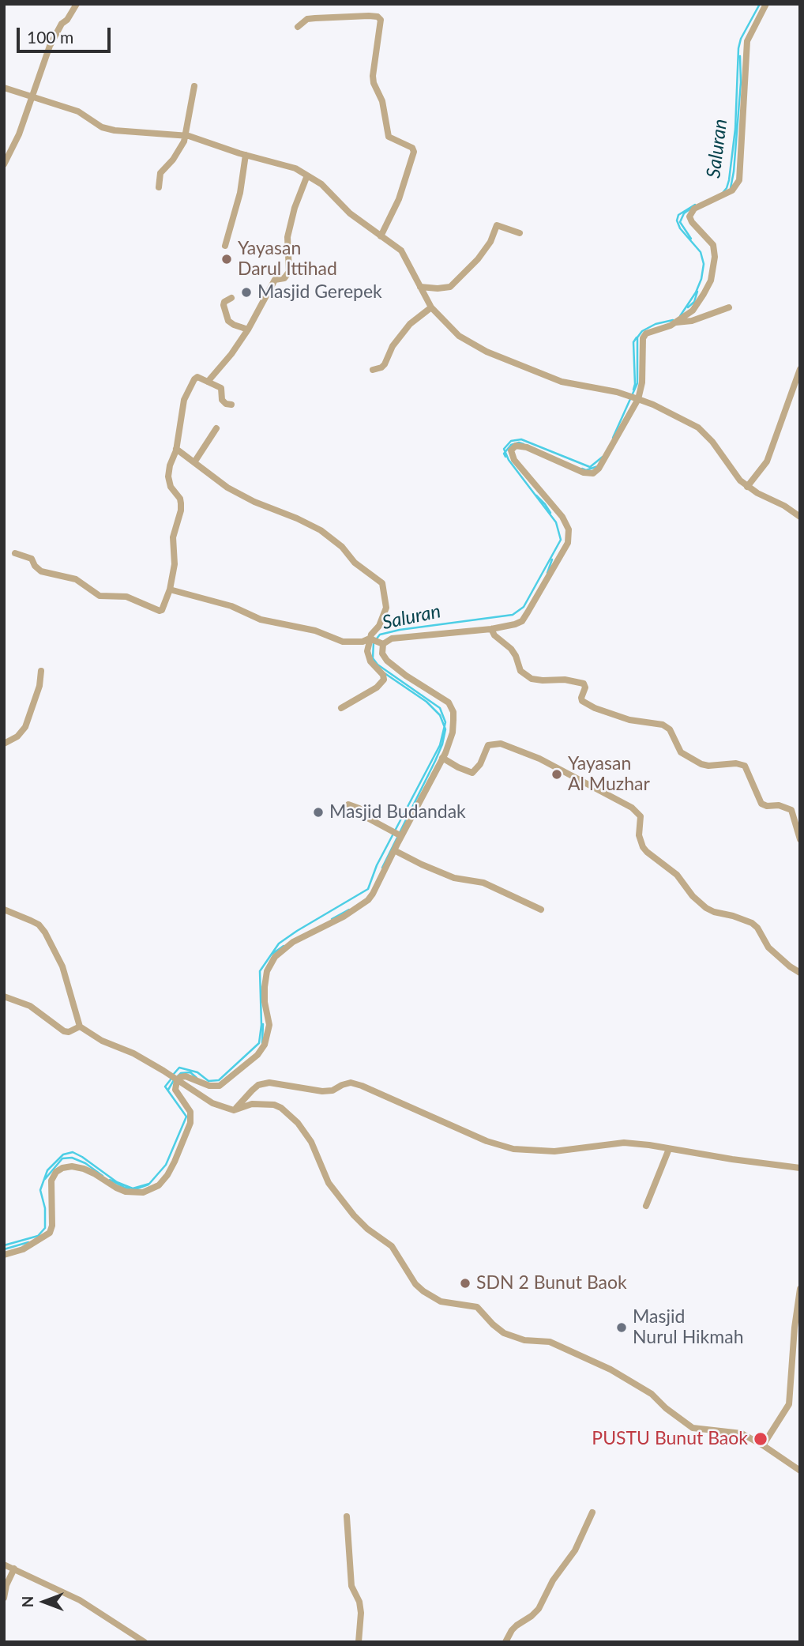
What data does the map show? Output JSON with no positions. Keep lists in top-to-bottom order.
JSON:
{
  "water": ["Saluran"],
  "places": [
    "Yayasan Darul Ittihad",
    "Masjid Gerepek",
    "Yayasan Al Muzhar",
    "Masjid Budandak",
    "SDN 2 Bunut Baok",
    "Masjid Nurul Hikmah",
    "PUSTU Bunut Baok"
  ],
  "scale_bar": "100 m",
  "north": "left"
}
